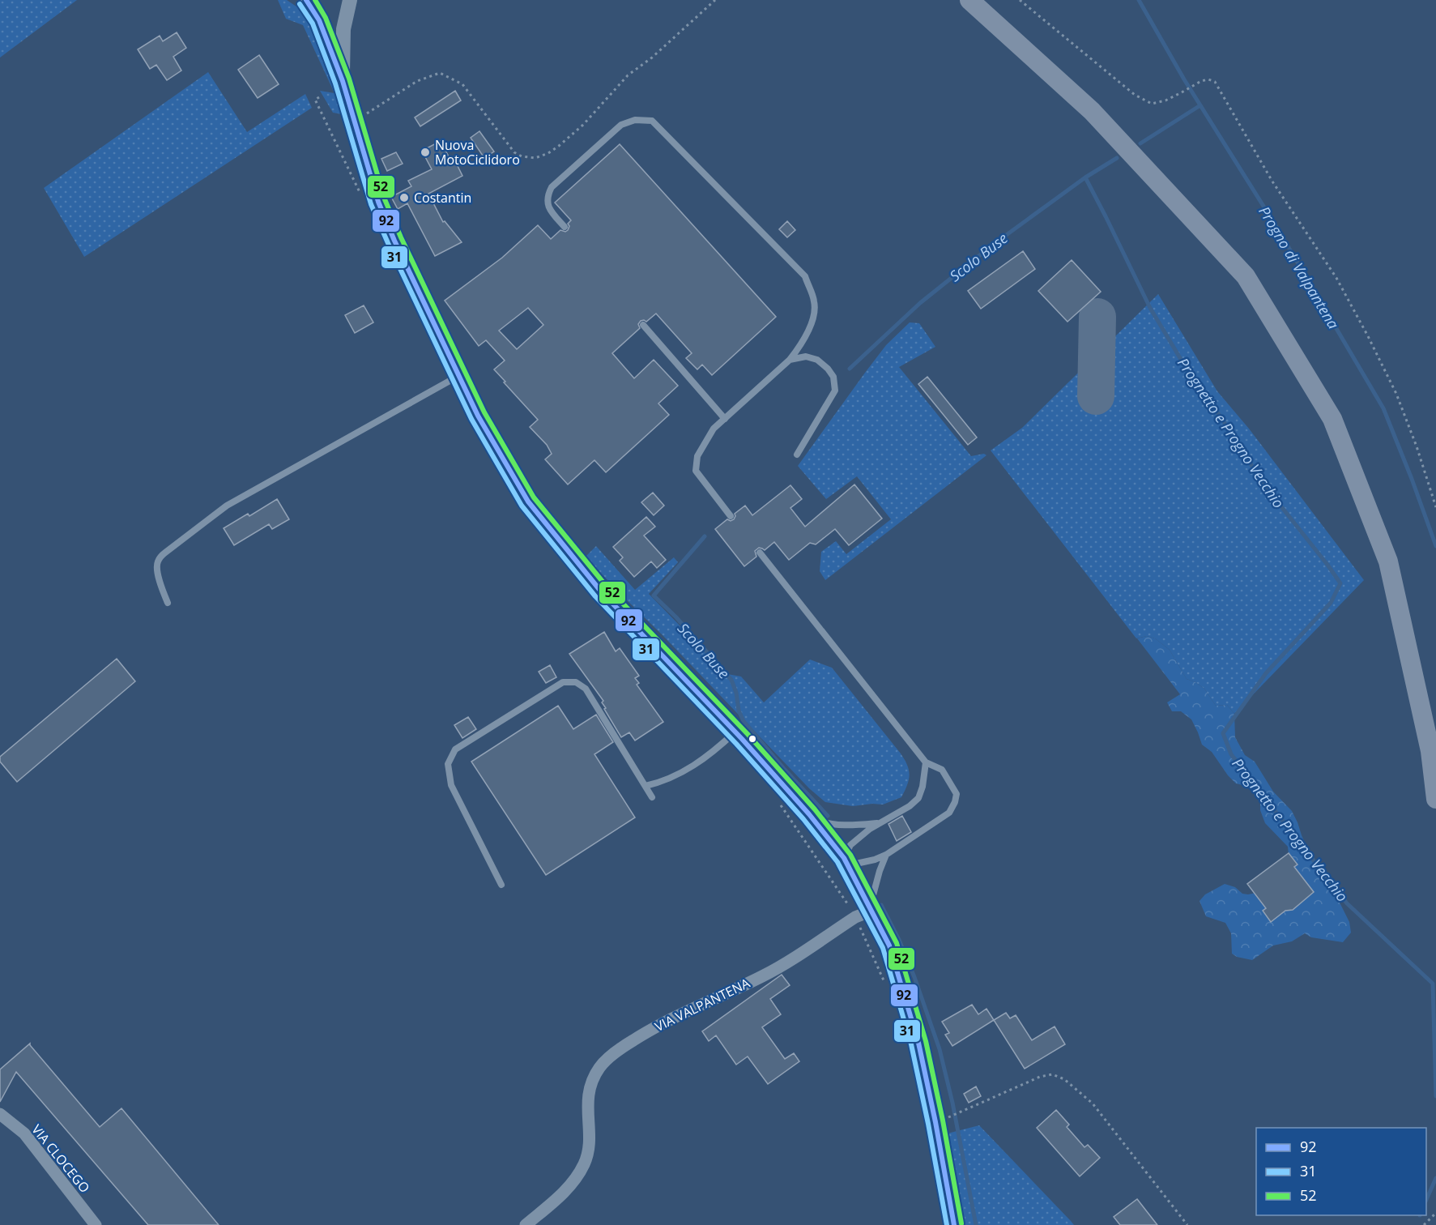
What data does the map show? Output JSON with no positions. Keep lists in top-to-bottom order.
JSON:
{
  "streets": {
    "street": ["VIA VALPANTENA", "VIA CLOCEGO"]
  },
  "water": ["Scolo Buse", "Progno di Valpantena", "Prognetto e Progno Vecchio"],
  "places": ["Nuova MotoCiclidoro", "Costantin"],
  "lines": ["transit line 92", "transit line 52", "transit line 31"],
  "legend": ["92", "31", "52"]
}
